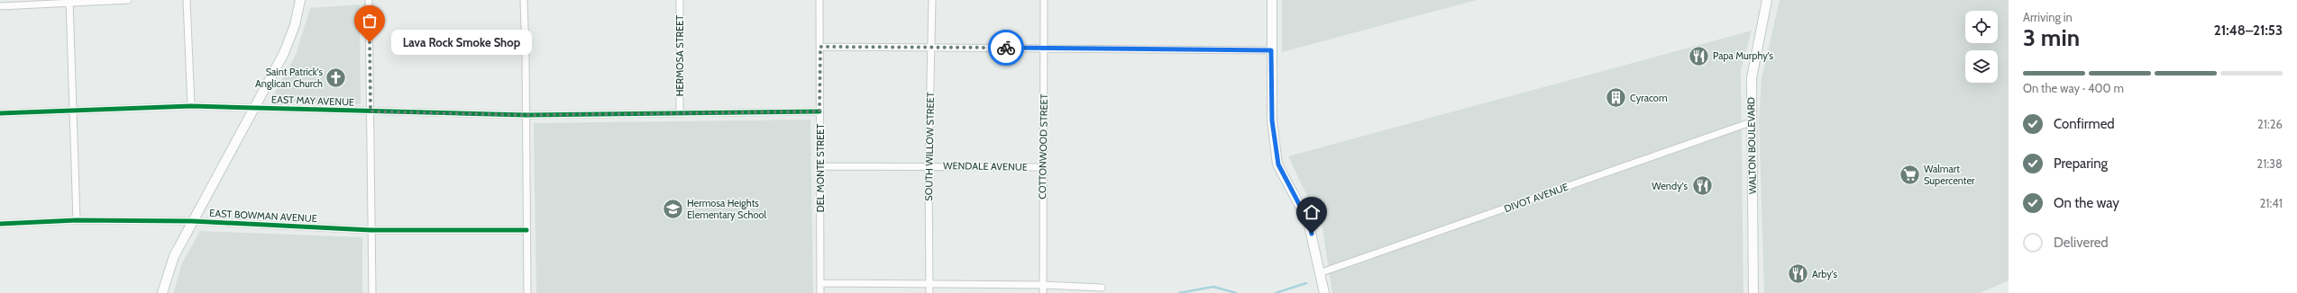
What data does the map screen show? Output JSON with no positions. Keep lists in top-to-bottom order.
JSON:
{
  "streets": {
    "street": [
      "HERMOSA STREET",
      "EAST MAY AVENUE",
      "WALTON BOULEVARD",
      "SOUTH WILLOW STREET",
      "COTTONWOOD STREET",
      "WENDALE AVENUE",
      "DEL MONTE STREET",
      "DIVOT AVENUE",
      "EAST BOWMAN AVENUE"
    ]
  },
  "crossings": [
    ["HERMOSA STREET", "EAST MAY AVENUE"],
    ["EAST MAY AVENUE", "DEL MONTE STREET"],
    ["WALTON BOULEVARD", "DIVOT AVENUE"],
    ["SOUTH WILLOW STREET", "WENDALE AVENUE"],
    ["COTTONWOOD STREET", "WENDALE AVENUE"],
    ["WENDALE AVENUE", "DEL MONTE STREET"]
  ],
  "places": {
    "other": ["Lava Rock Smoke Shop"],
    "restaurant": ["Papa Murphy's", "Wendy's", "Arby's"],
    "church": ["Saint Patrick's Anglican Church"],
    "building": ["Cyracom"],
    "supermarket": ["Walmart Supercenter"],
    "school or university": ["Hermosa Heights Elementary School"]
  },
  "page": {
    "heading": ["3 min", "Arriving in", "21:48–21:53"],
    "bubble": "Lava Rock Smoke Shop",
    "bar": "On the way · 400 m",
    "list": [
      ["Confirmed", "21:26"],
      ["Preparing", "21:38"],
      ["On the way", "21:41"],
      "Delivered"
    ]
  }
}
